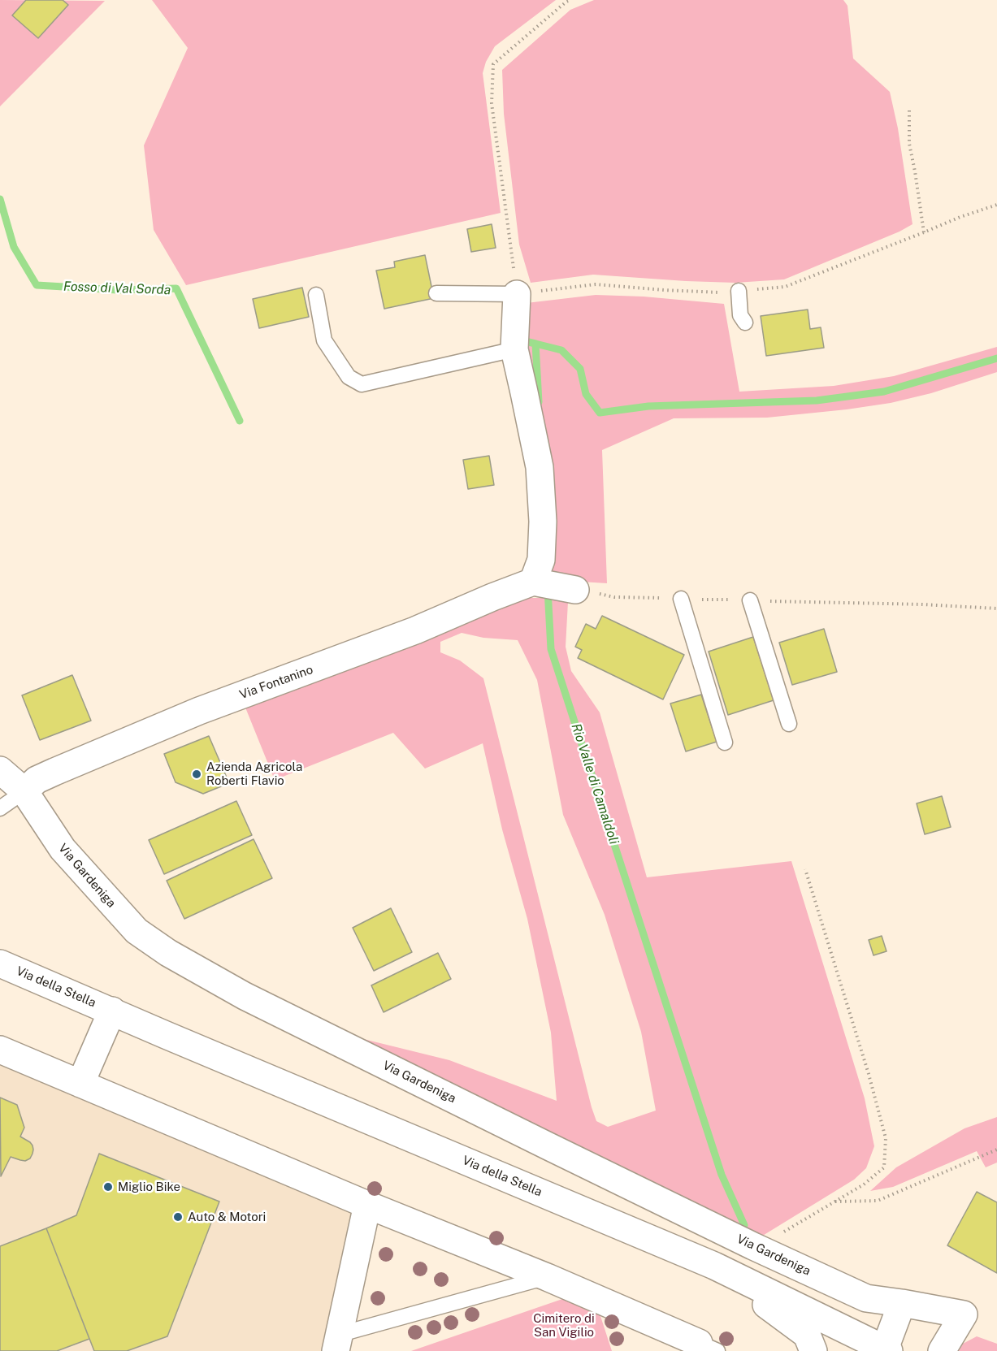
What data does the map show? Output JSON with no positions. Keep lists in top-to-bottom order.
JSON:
{
  "streets": {
    "street": ["Via Fontanino", "Via Gardeniga", "Via della Stella"]
  },
  "crossings": [
    ["Via Fontanino", "Via Gardeniga"]
  ],
  "water": ["Fosso di Val Sorda", "Rio Valle di Camaldoli"],
  "parks": ["Cimitero di San Vigilio"],
  "places": ["Azienda Agricola Roberti Flavio", "Miglio Bike", "Auto & Motori"]
}
